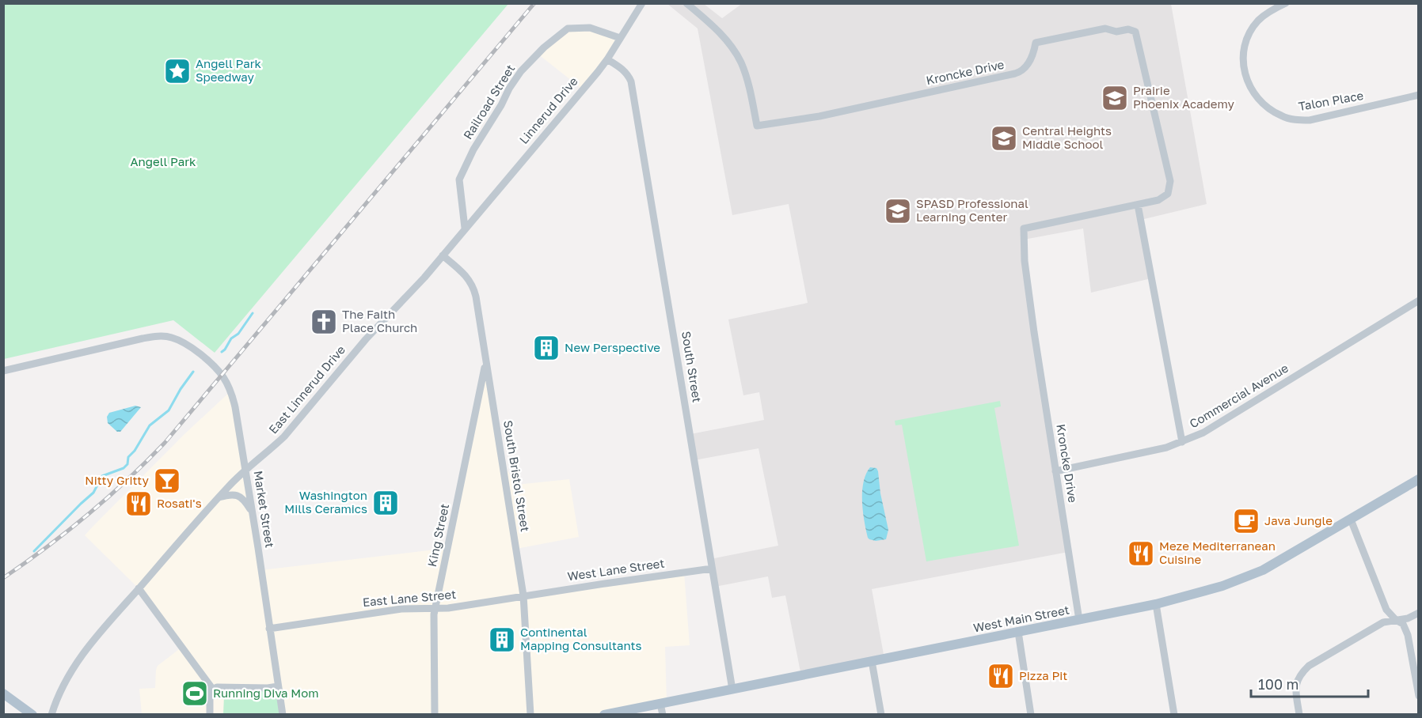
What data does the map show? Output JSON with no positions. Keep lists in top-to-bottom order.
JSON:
{
  "streets": {
    "main road": ["West Main Street"],
    "street": [
      "Kroncke Drive",
      "Talon Place",
      "Railroad Street",
      "Linnerud Drive",
      "South Street",
      "East Linnerud Drive",
      "Commercial Avenue",
      "South Bristol Street",
      "Market Street",
      "King Street",
      "West Lane Street",
      "East Lane Street"
    ]
  },
  "crossings": [
    ["Kroncke Drive", "Commercial Avenue"],
    ["Kroncke Drive", "West Main Street"],
    ["Railroad Street", "Linnerud Drive"],
    ["Railroad Street", "East Linnerud Drive"],
    ["Linnerud Drive", "South Street"],
    ["Linnerud Drive", "East Linnerud Drive"],
    ["South Street", "West Lane Street"],
    ["South Street", "West Main Street"],
    ["East Linnerud Drive", "South Bristol Street"],
    ["East Linnerud Drive", "Market Street"],
    ["South Bristol Street", "King Street"],
    ["South Bristol Street", "West Lane Street"],
    ["South Bristol Street", "East Lane Street"],
    ["Market Street", "East Lane Street"],
    ["King Street", "East Lane Street"],
    ["West Lane Street", "East Lane Street"]
  ],
  "parks": ["Angell Park"],
  "places": {
    "place": ["Angell Park Speedway"],
    "school or university": ["Prairie Phoenix Academy", "Central Heights Middle School", "SPASD Professional Learning Center"],
    "church": ["The Faith Place Church"],
    "building": ["New Perspective", "Washington Mills Ceramics", "Continental Mapping Consultants"],
    "bar": ["Nitty Gritty"],
    "restaurant": ["Rosati's", "Meze Mediterranean Cuisine", "Pizza Pit"],
    "cafe": ["Java Jungle"],
    "sports": ["Running Diva Mom"]
  },
  "scale_bar": "100 m"
}
